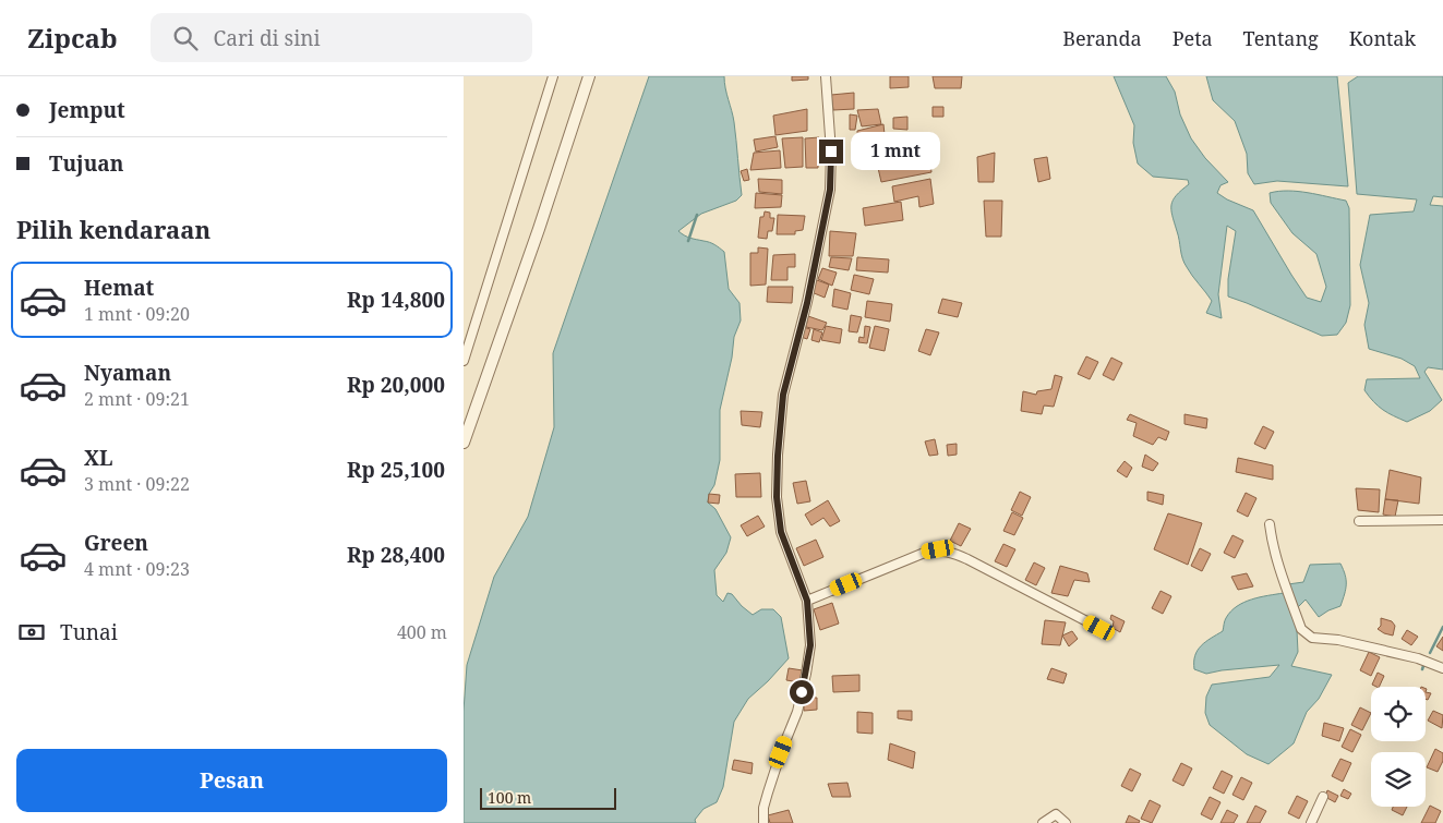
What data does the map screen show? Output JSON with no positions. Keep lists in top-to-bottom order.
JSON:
{
  "scale_bar": "100 m",
  "page": {
    "header": "Zipcab",
    "search": "Cari di sini",
    "nav": [
      "Beranda",
      "Peta",
      "Tentang",
      "Kontak"
    ],
    "banner": ["Jemput", "Tujuan"],
    "bubble": "1 mnt",
    "heading": "Pilih kendaraan",
    "list": [
      {
        "name": "Hemat",
        "note": "1 mnt · 09:20",
        "value": "Rp 14,800"
      },
      {
        "name": "Nyaman",
        "note": "2 mnt · 09:21",
        "value": "Rp 20,000"
      },
      {
        "name": "XL",
        "note": "3 mnt · 09:22",
        "value": "Rp 25,100"
      },
      {
        "name": "Green",
        "note": "4 mnt · 09:23",
        "value": "Rp 28,400"
      }
    ],
    "pay": ["Tunai", "400 m"],
    "buttons": "Pesan",
    "scale": "100 m"
  }
}
